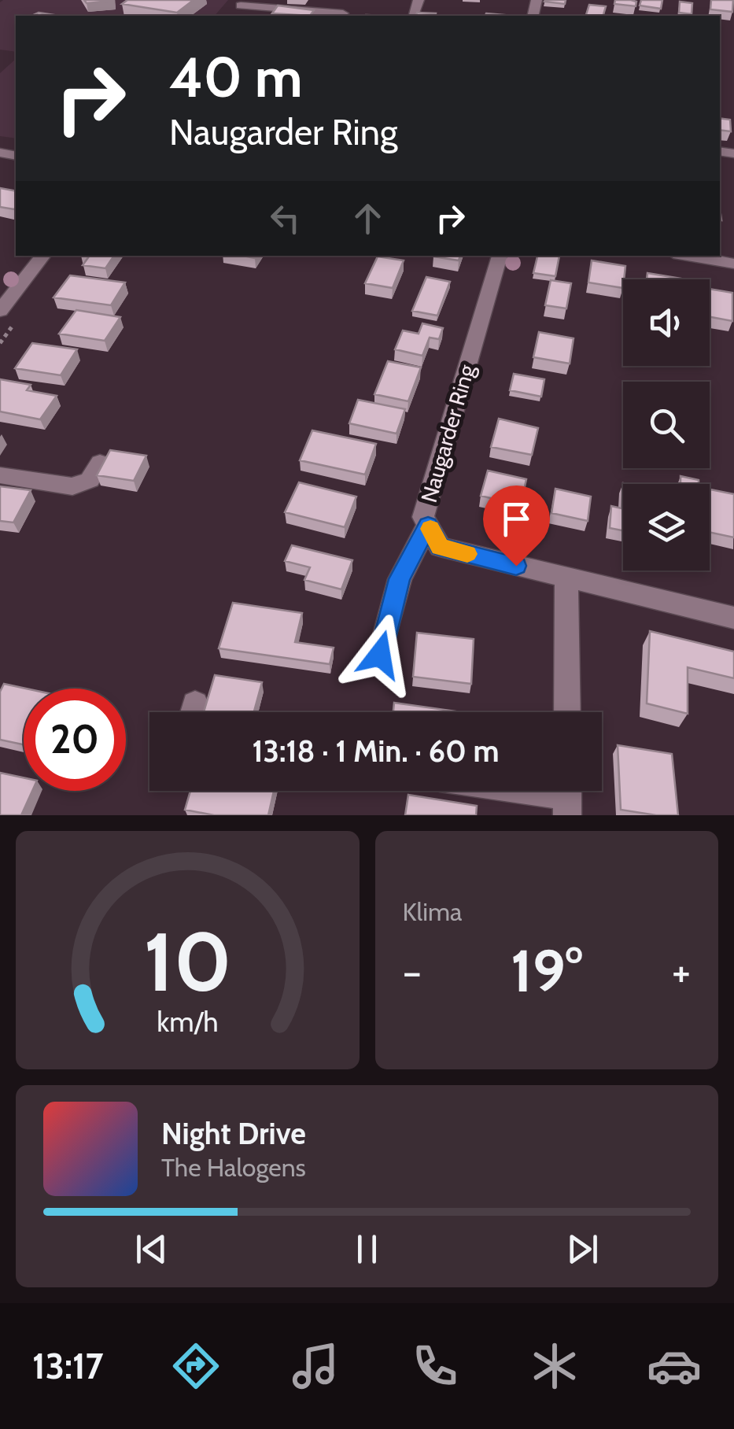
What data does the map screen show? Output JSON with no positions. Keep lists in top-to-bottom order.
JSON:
{
  "streets": {
    "street": ["Naugarder Ring"]
  },
  "page": {
    "turn": ["40 m", "Naugarder Ring"],
    "limit": "20",
    "trip": "13:18 · 1 Min. · 60 m",
    "tile": "Klima",
    "heat": ["−", "19°", "+"],
    "song": ["Night Drive", "The Halogens"],
    "tabs": "13:17",
    "gauge": ["10", "km/h"]
  }
}
